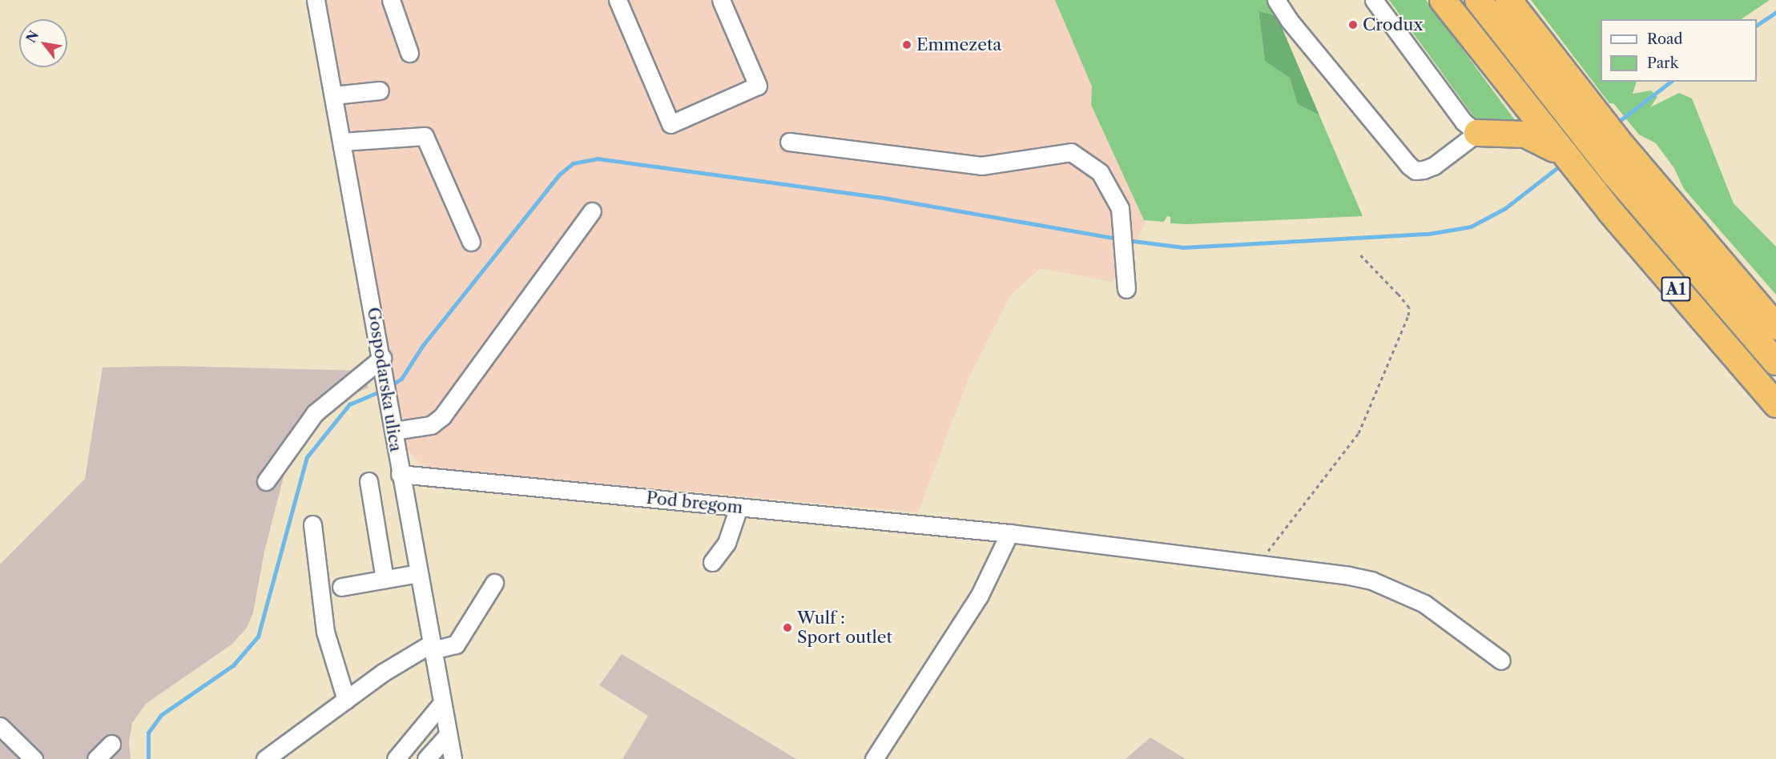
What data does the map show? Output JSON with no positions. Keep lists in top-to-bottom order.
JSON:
{
  "streets": {
    "highway": ["A1"],
    "street": ["Gospodarska ulica", "Pod bregom"]
  },
  "crossings": [
    ["Gospodarska ulica", "Pod bregom"]
  ],
  "places": ["Crodux", "Emmezeta", "Wulf : Sport outlet"],
  "legend": ["Road", "Park"],
  "north": "top left"
}
